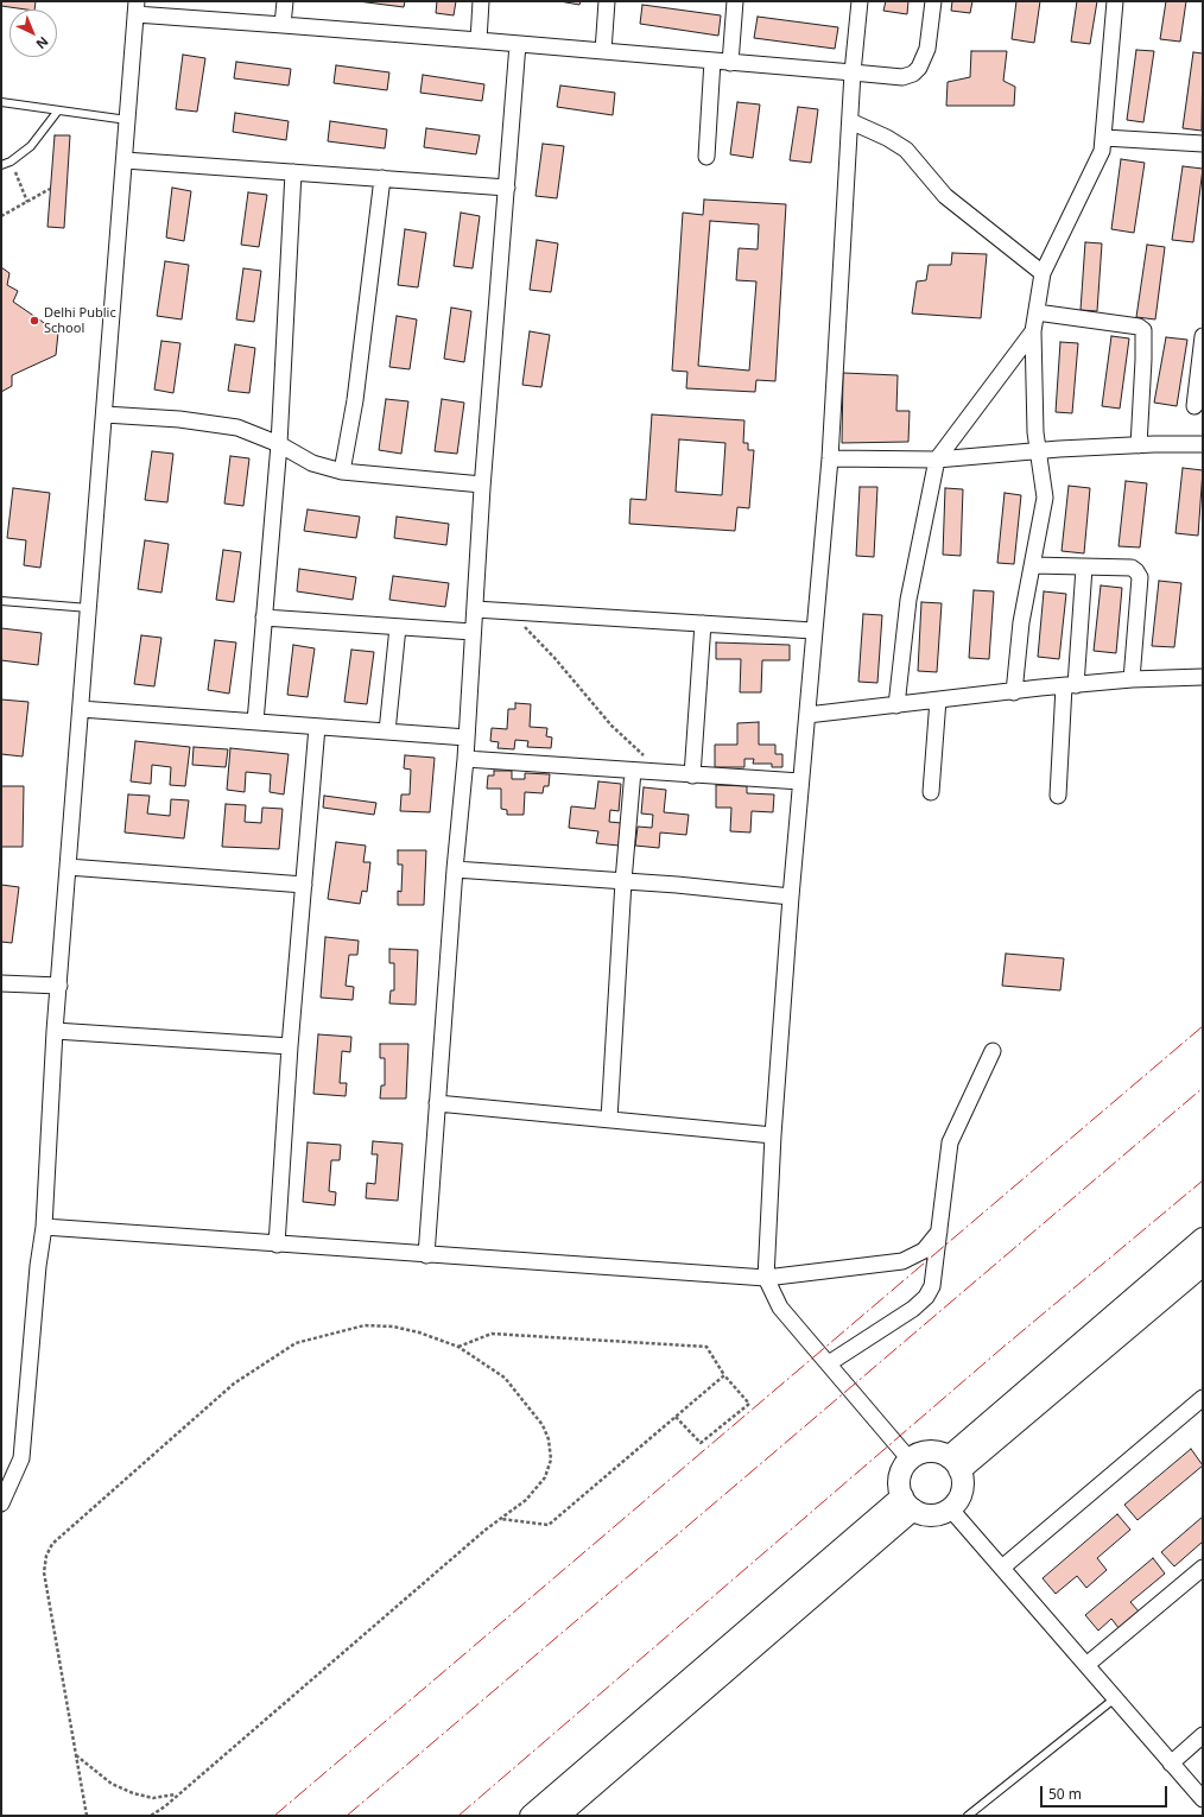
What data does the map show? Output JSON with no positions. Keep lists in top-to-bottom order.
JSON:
{
  "places": ["Delhi Public School"],
  "scale_bar": "50 m",
  "north": "bottom right"
}
